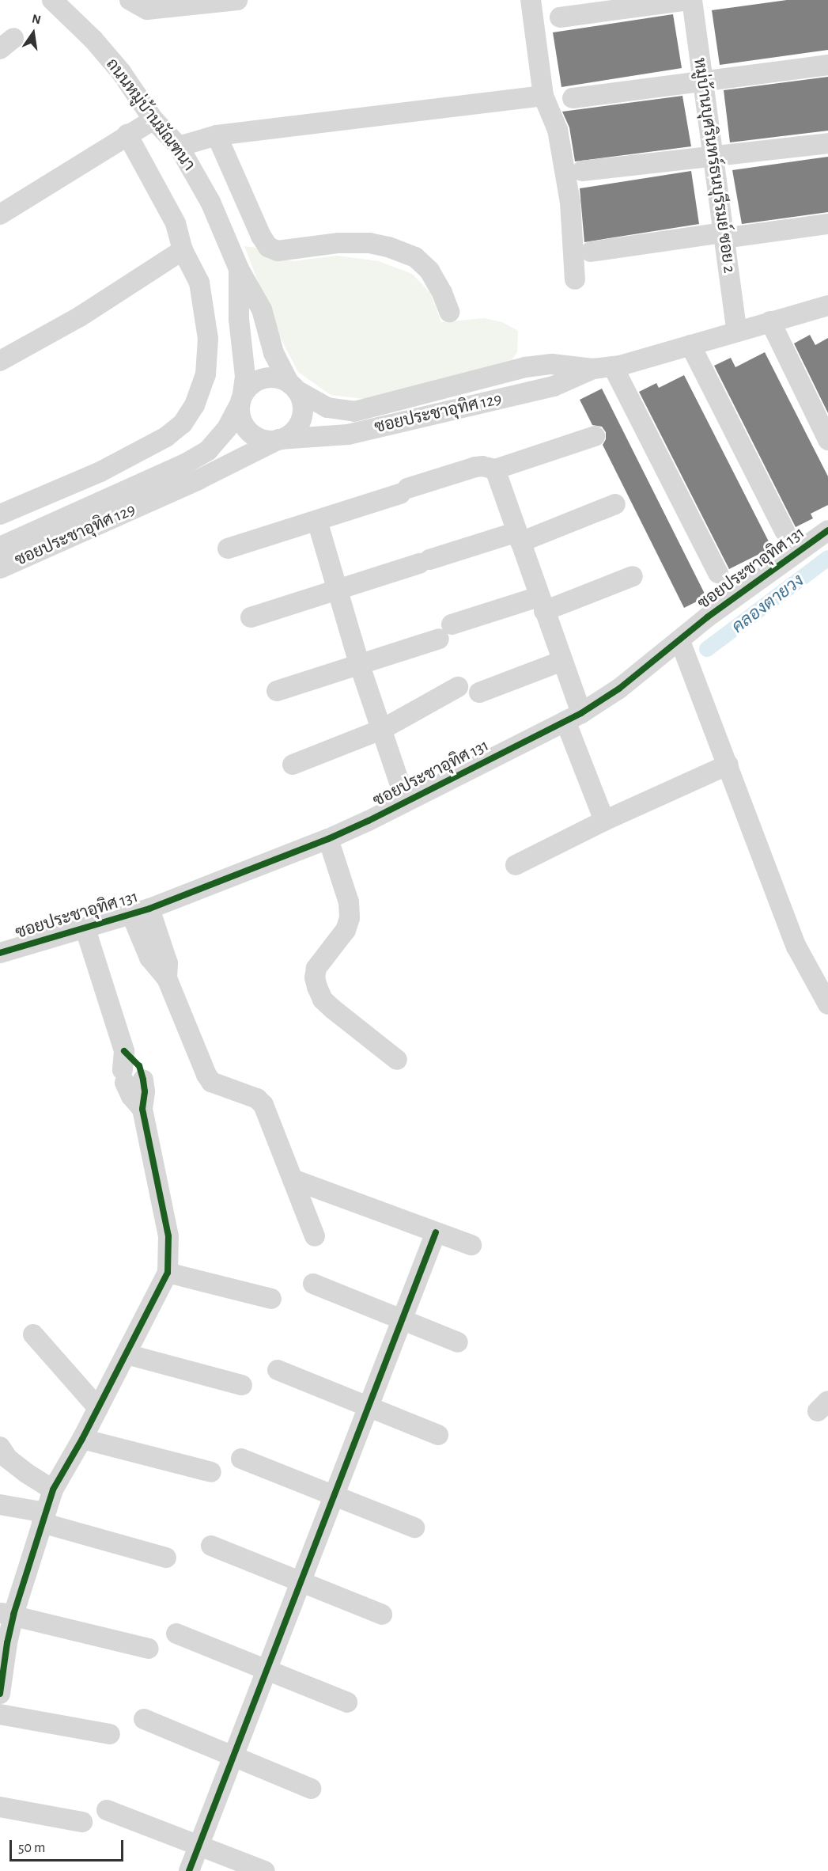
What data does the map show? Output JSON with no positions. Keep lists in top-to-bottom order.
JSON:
{
  "streets": {
    "street": [
      "ถนนหมู่บ้านมัณฑนา",
      "หมู่บ้านบุศรินทร์ธนบุรีรมย์ ซอย 2",
      "ซอยประชาอุทิศ 129",
      "ซอยประชาอุทิศ 131"
    ]
  },
  "crossings": [
    ["ถนนหมู่บ้านมัณฑนา", "ซอยประชาอุทิศ 129"],
    ["หมู่บ้านบุศรินทร์ธนบุรีรมย์ ซอย 2", "ซอยประชาอุทิศ 129"]
  ],
  "water": ["คลองตายวง"],
  "scale_bar": "50 m",
  "north": "top"
}
